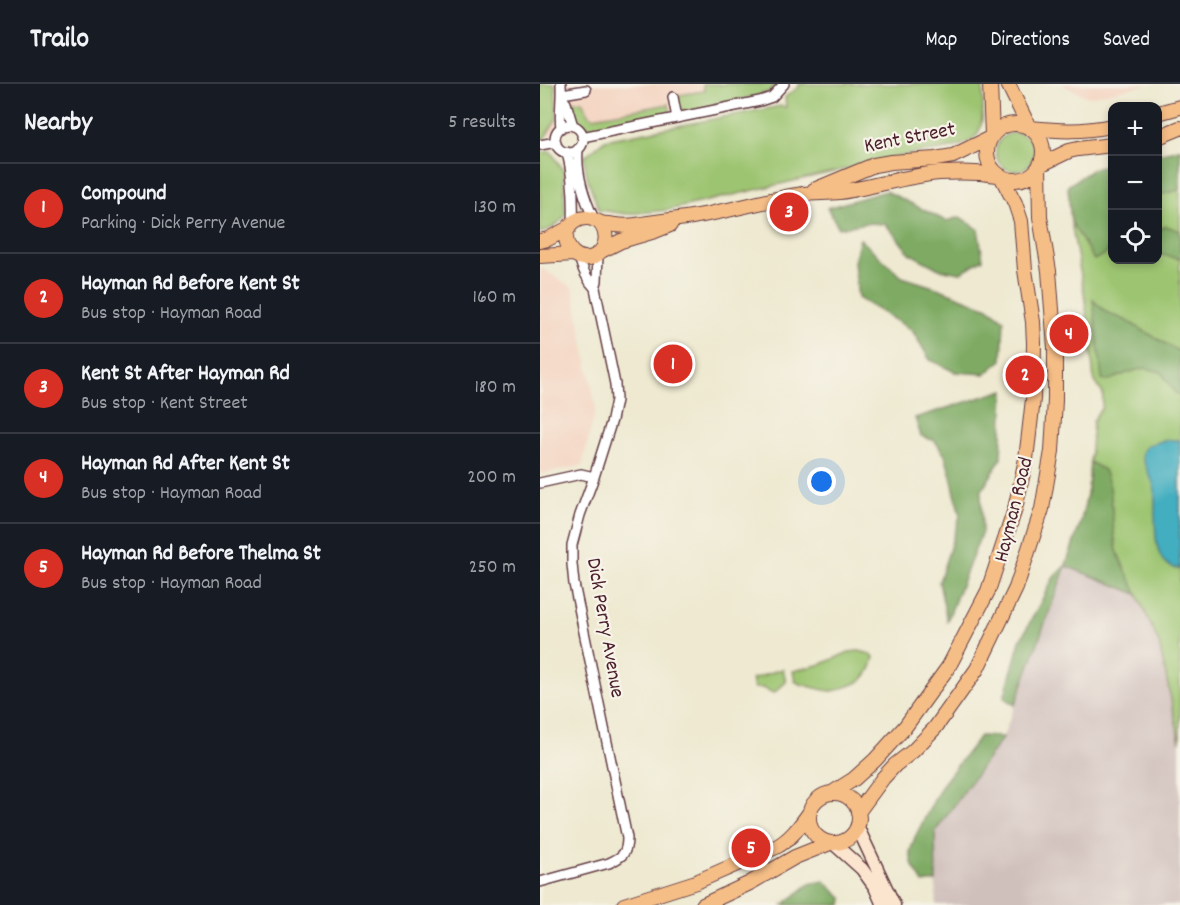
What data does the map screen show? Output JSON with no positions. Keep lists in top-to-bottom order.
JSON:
{
  "streets": {
    "main road": ["Kent Street", "Hayman Road"],
    "street": ["Dick Perry Avenue"]
  },
  "crossings": [
    ["Kent Street", "Hayman Road"],
    ["Kent Street", "Dick Perry Avenue"]
  ],
  "page": {
    "header": "Trailo",
    "nav": ["Map", "Directions", "Saved"],
    "heading": ["Nearby", "5 results"],
    "map_buttons": ["+", "−"],
    "list": [
      {
        "mark": "1",
        "name": "Compound",
        "note": "Parking · Dick Perry Avenue",
        "value": "130 m"
      },
      {
        "mark": "2",
        "name": "Hayman Rd Before Kent St",
        "note": "Bus stop · Hayman Road",
        "value": "160 m"
      },
      {
        "mark": "3",
        "name": "Kent St After Hayman Rd",
        "note": "Bus stop · Kent Street",
        "value": "180 m"
      },
      {
        "mark": "4",
        "name": "Hayman Rd After Kent St",
        "note": "Bus stop · Hayman Road",
        "value": "200 m"
      },
      {
        "mark": "5",
        "name": "Hayman Rd Before Thelma St",
        "note": "Bus stop · Hayman Road",
        "value": "250 m"
      }
    ],
    "pins": [
      "3",
      "4",
      "1",
      "2",
      "5"
    ]
  }
}
